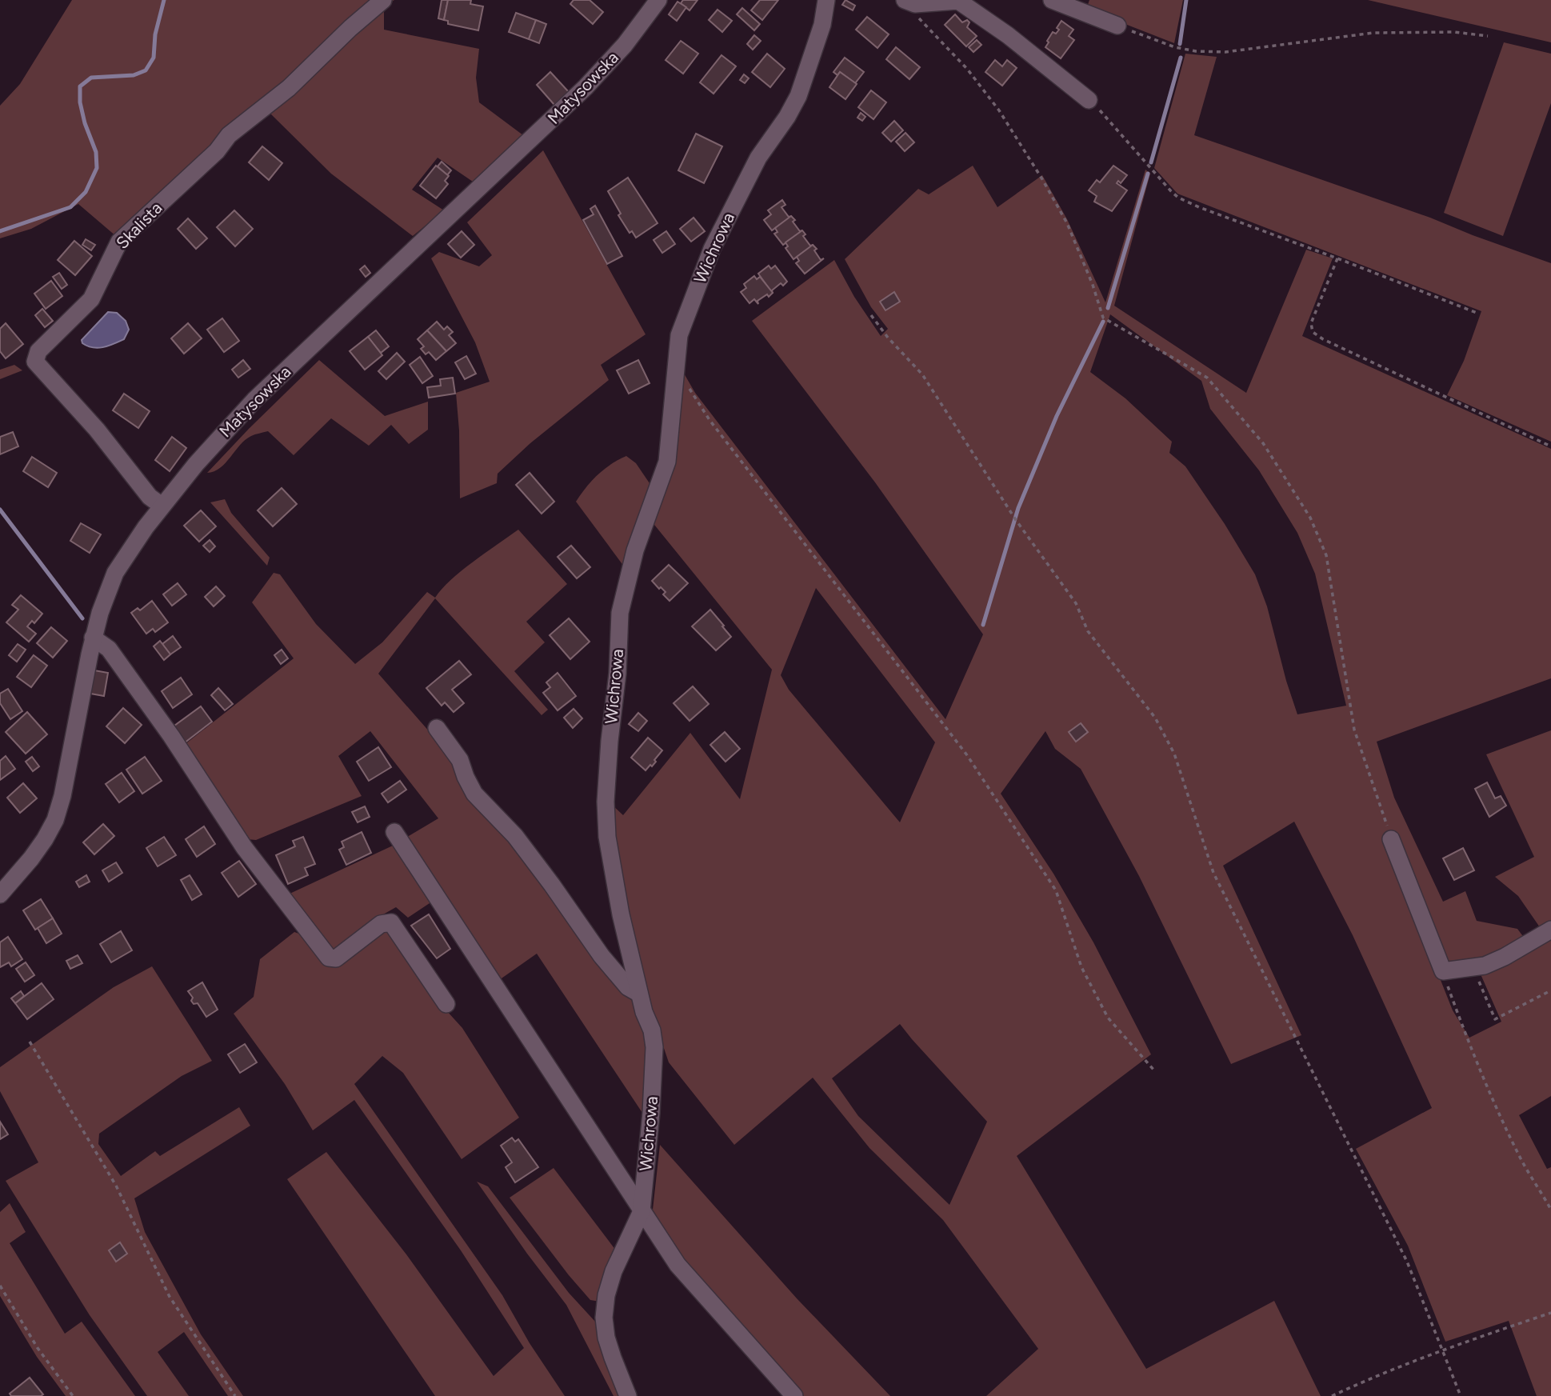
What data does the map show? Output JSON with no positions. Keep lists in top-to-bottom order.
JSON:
{
  "streets": {
    "street": ["Matysowska", "Skalista", "Wichrowa"]
  },
  "crossings": [
    ["Matysowska", "Skalista"]
  ]
}
